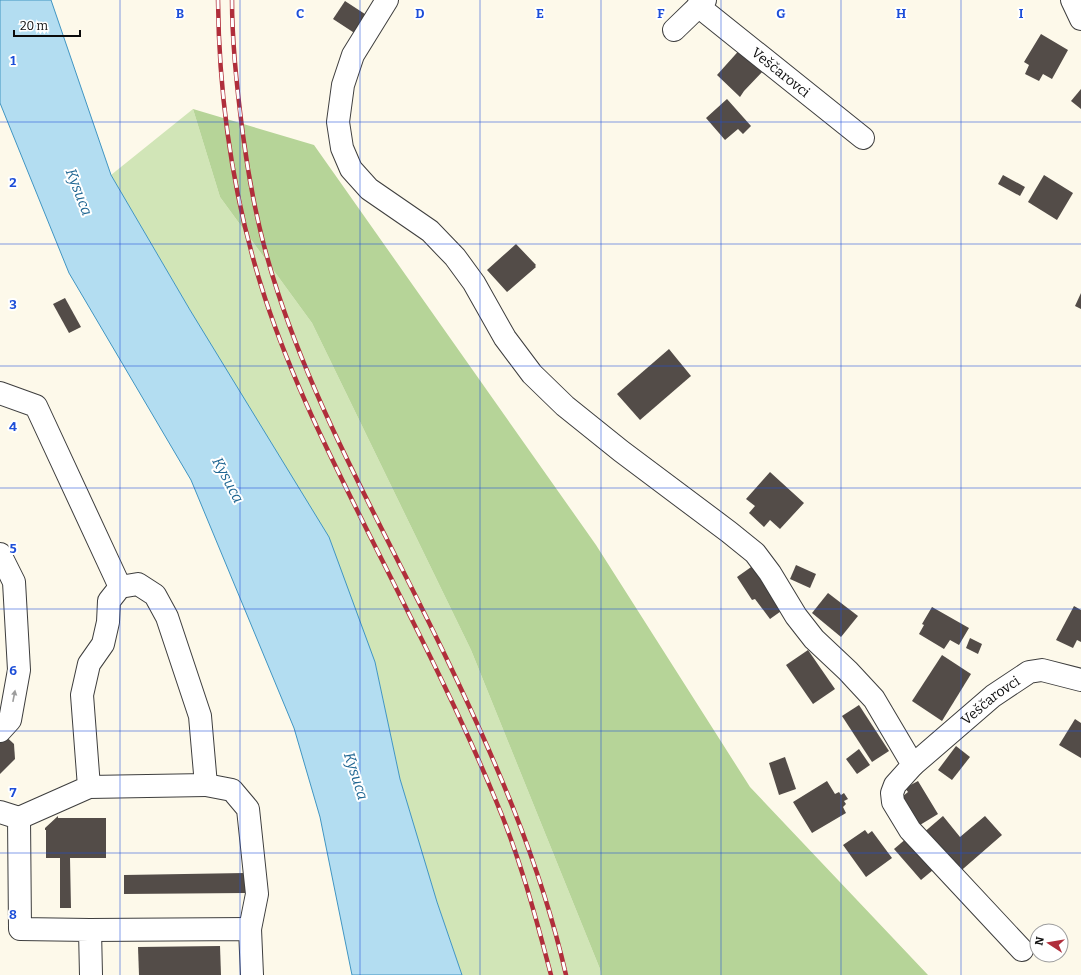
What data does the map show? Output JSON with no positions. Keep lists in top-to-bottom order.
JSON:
{
  "streets": {
    "street": ["Veščarovci"]
  },
  "water": ["Kysuca"],
  "scale_bar": "20 m",
  "north": "left",
  "grid": {
    "columns": [
      "B",
      "C",
      "D",
      "E",
      "F",
      "G",
      "H",
      "I"
    ],
    "rows": [
      "1",
      "2",
      "3",
      "4",
      "5",
      "6",
      "7",
      "8"
    ]
  }
}
